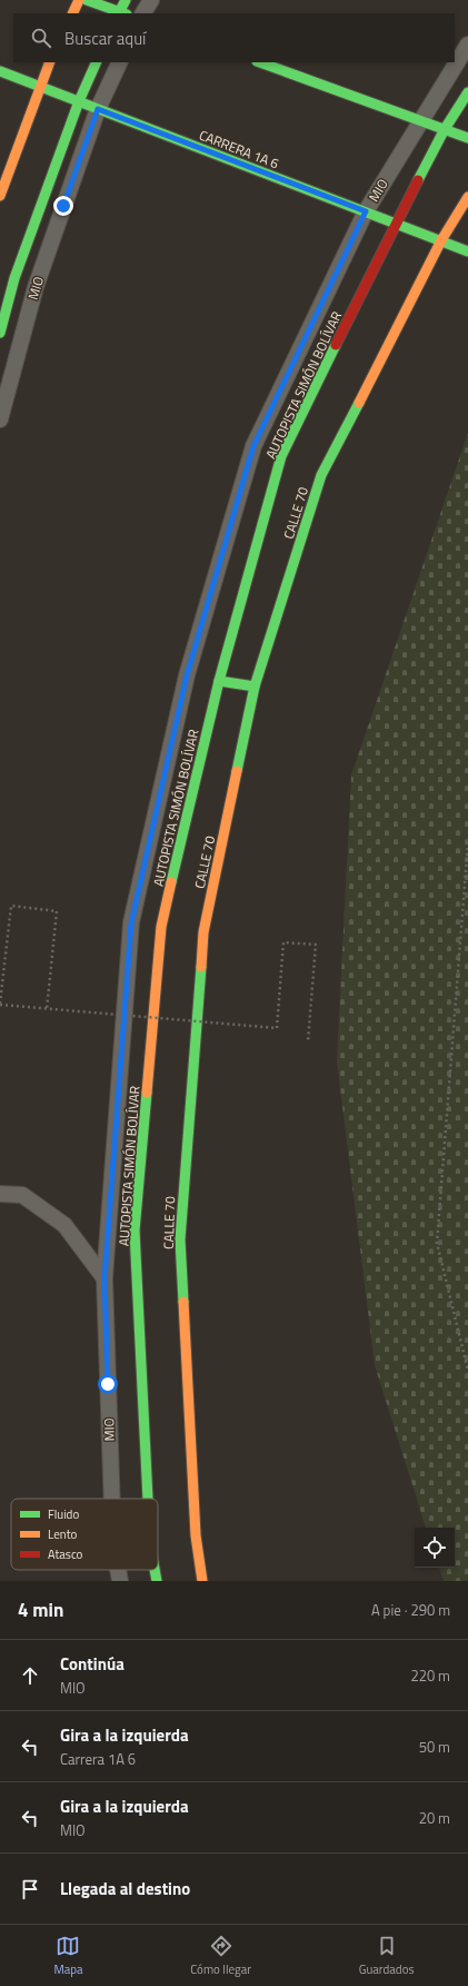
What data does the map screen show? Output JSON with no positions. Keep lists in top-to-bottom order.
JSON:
{
  "streets": {
    "main road": ["CARRERA 1A 6", "AUTOPISTA SIMÓN BOLÍVAR", "CALLE 70"],
    "lane": ["MIO"]
  },
  "crossings": [
    ["CARRERA 1A 6", "MIO"],
    ["CARRERA 1A 6", "AUTOPISTA SIMÓN BOLÍVAR"],
    ["CARRERA 1A 6", "CALLE 70"]
  ],
  "legend": ["Fluido", "Lento", "Atasco"],
  "page": {
    "search": "Buscar aquí",
    "heading": ["4 min", "A pie · 290 m"],
    "list": [
      ["Continúa", "MIO", "220 m"],
      ["Gira a la izquierda", "Carrera 1A 6", "50 m"],
      ["Gira a la izquierda", "MIO", "20 m"],
      "Llegada al destino"
    ],
    "nav": ["Mapa", "Cómo llegar", "Guardados"]
  }
}
